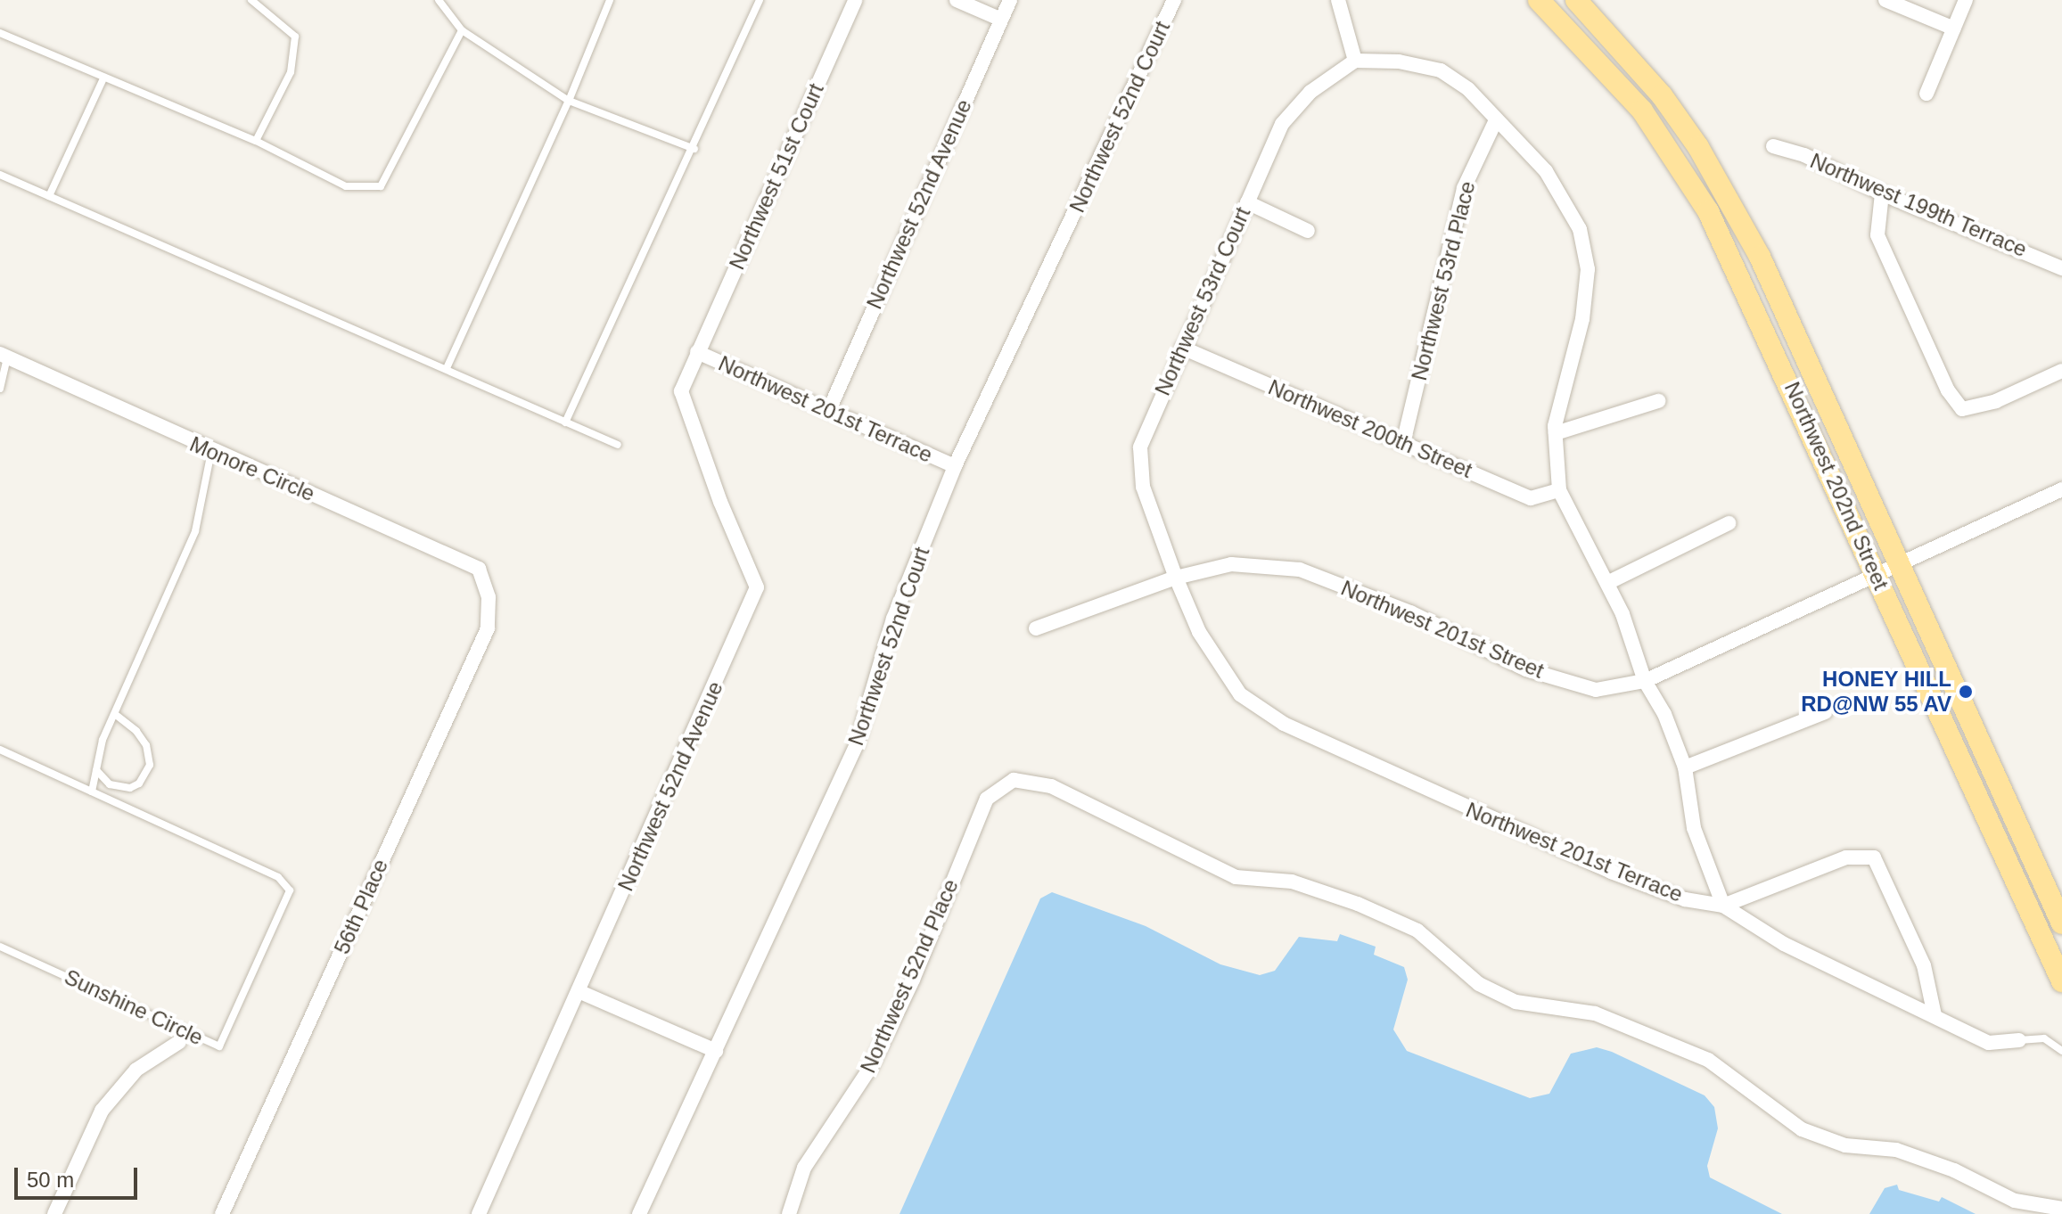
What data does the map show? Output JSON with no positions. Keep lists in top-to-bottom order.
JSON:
{
  "streets": {
    "main road": ["Northwest 202nd Street"],
    "street": [
      "Northwest 52nd Court",
      "Northwest 51st Court",
      "Northwest 52nd Avenue",
      "Northwest 199th Terrace",
      "Northwest 53rd Place",
      "Northwest 53rd Court",
      "Northwest 201st Terrace",
      "Northwest 200th Street",
      "Monore Circle",
      "Northwest 201st Street",
      "56th Place",
      "Northwest 52nd Place"
    ],
    "lane": ["Sunshine Circle"]
  },
  "crossings": [
    ["Northwest 52nd Court", "Northwest 201st Terrace"],
    ["Northwest 51st Court", "Northwest 52nd Avenue"],
    ["Northwest 51st Court", "Northwest 201st Terrace"],
    ["Northwest 52nd Avenue", "Northwest 201st Terrace"],
    ["Northwest 53rd Place", "Northwest 200th Street"],
    ["Northwest 53rd Court", "Northwest 201st Terrace"],
    ["Northwest 53rd Court", "Northwest 200th Street"],
    ["Northwest 53rd Court", "Northwest 201st Street"],
    ["Monore Circle", "56th Place"],
    ["Northwest 202nd Street", "Northwest 201st Street"]
  ],
  "places": ["HONEY HILL RD@NW 55 AV"],
  "scale_bar": "50 m"
}
